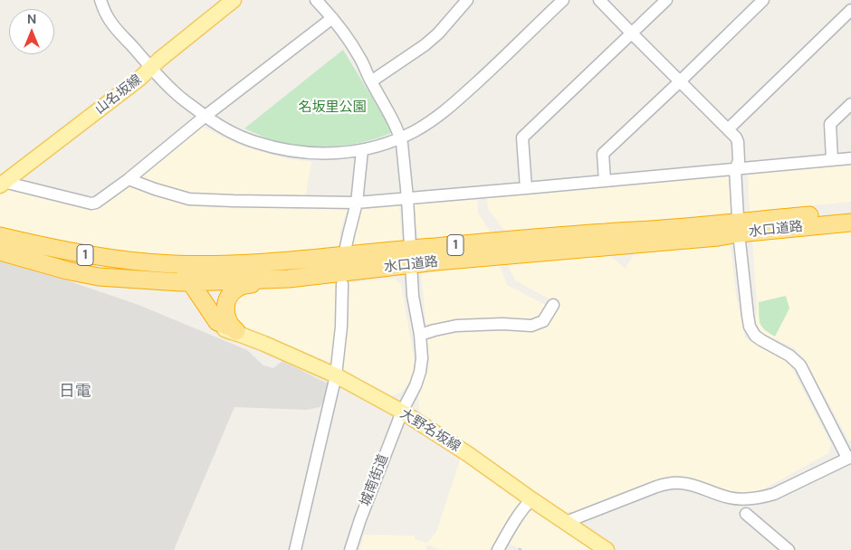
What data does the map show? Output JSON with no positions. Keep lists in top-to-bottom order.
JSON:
{
  "streets": {
    "highway": ["水口道路", "1"],
    "main road": ["山名坂線", "大野名坂線"],
    "street": ["城南街道"]
  },
  "crossings": [
    ["水口道路", "城南街道"],
    ["大野名坂線", "城南街道"]
  ],
  "districts": ["日電"],
  "parks": ["名坂里公園"],
  "north": "top"
}
